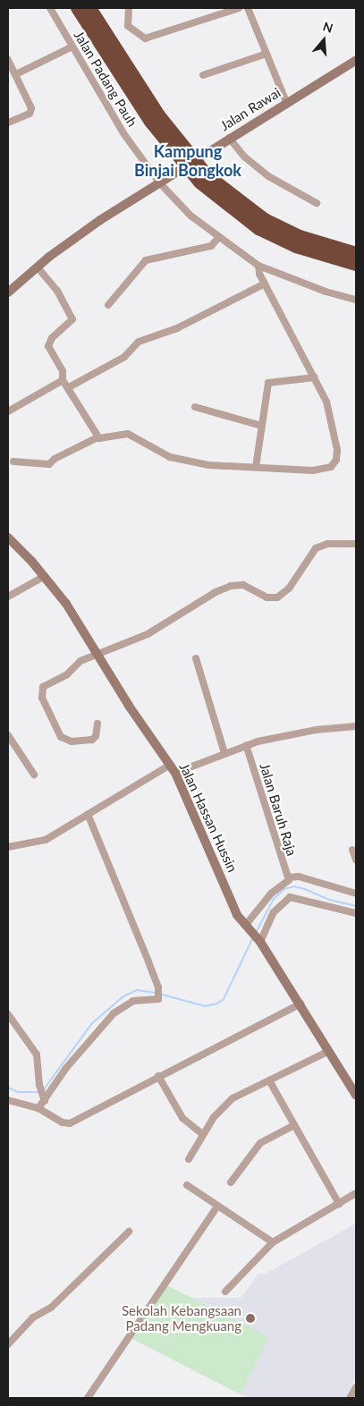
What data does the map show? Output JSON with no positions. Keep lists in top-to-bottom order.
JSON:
{
  "streets": {
    "street": [
      "Jalan Padang Pauh",
      "Jalan Rawai",
      "Jalan Baruh Raja",
      "Jalan Hassan Hussin"
    ]
  },
  "crossings": [
    ["Jalan Padang Pauh", "Jalan Rawai"]
  ],
  "districts": ["Kampung Binjai Bongkok"],
  "places": ["Sekolah Kebangsaan Padang Mengkuang"],
  "north": "top"
}
